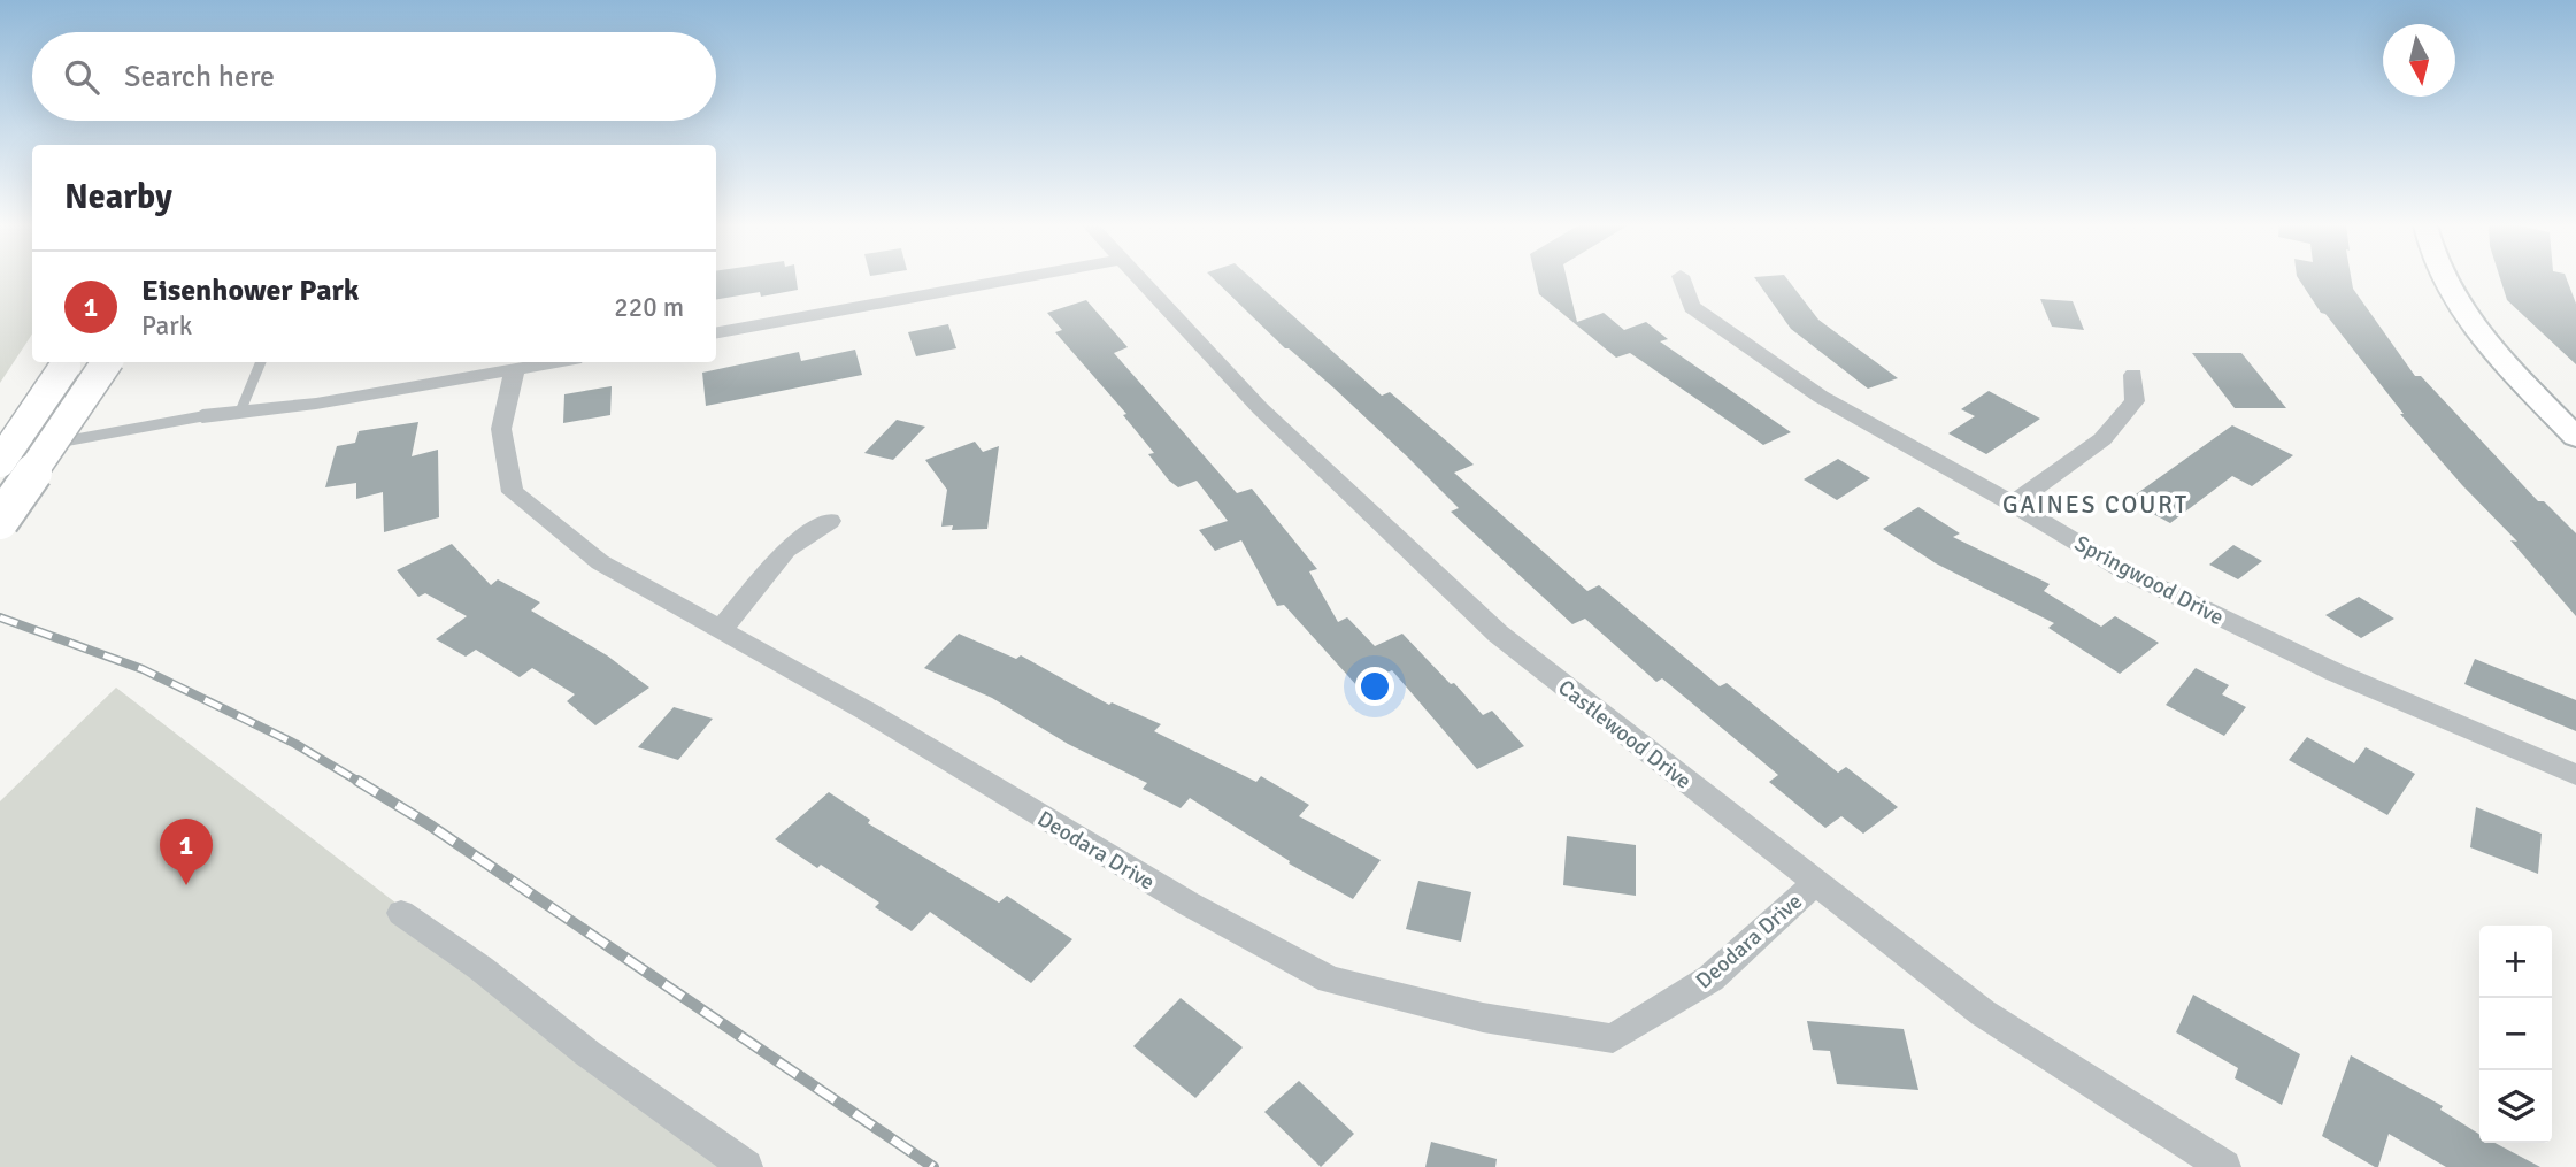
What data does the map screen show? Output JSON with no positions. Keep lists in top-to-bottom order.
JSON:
{
  "streets": {
    "street": ["Springwood Drive", "Castlewood Drive", "Deodara Drive"]
  },
  "crossings": [
    ["Castlewood Drive", "Deodara Drive"]
  ],
  "districts": ["GAINES COURT"],
  "north": "bottom",
  "page": {
    "search": "Search here",
    "heading": "Nearby",
    "list": [
      {
        "mark": "1",
        "name": "Eisenhower Park",
        "note": "Park",
        "value": "220 m"
      }
    ],
    "pins": "1",
    "map_buttons": ["+", "−"]
  }
}
